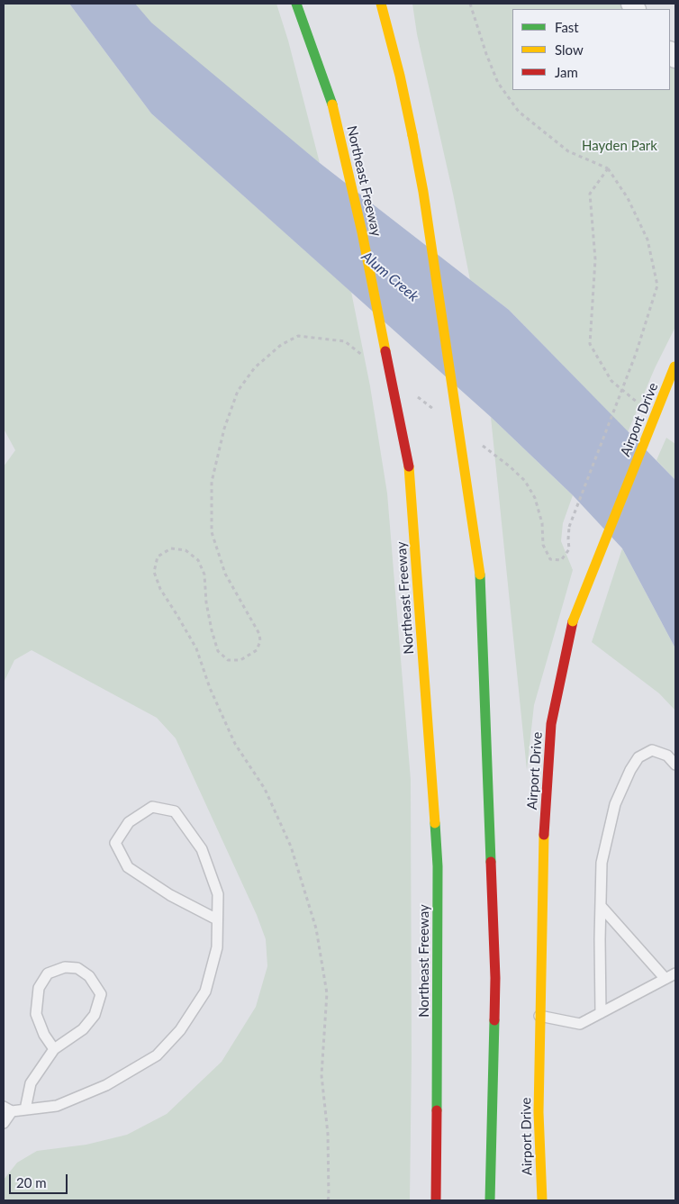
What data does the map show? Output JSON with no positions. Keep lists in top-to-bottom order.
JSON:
{
  "streets": {
    "main road": ["Northeast Freeway", "Airport Drive"]
  },
  "water": ["Alum Creek"],
  "parks": ["Hayden Park"],
  "legend": ["Fast", "Slow", "Jam"],
  "scale_bar": "20 m"
}
